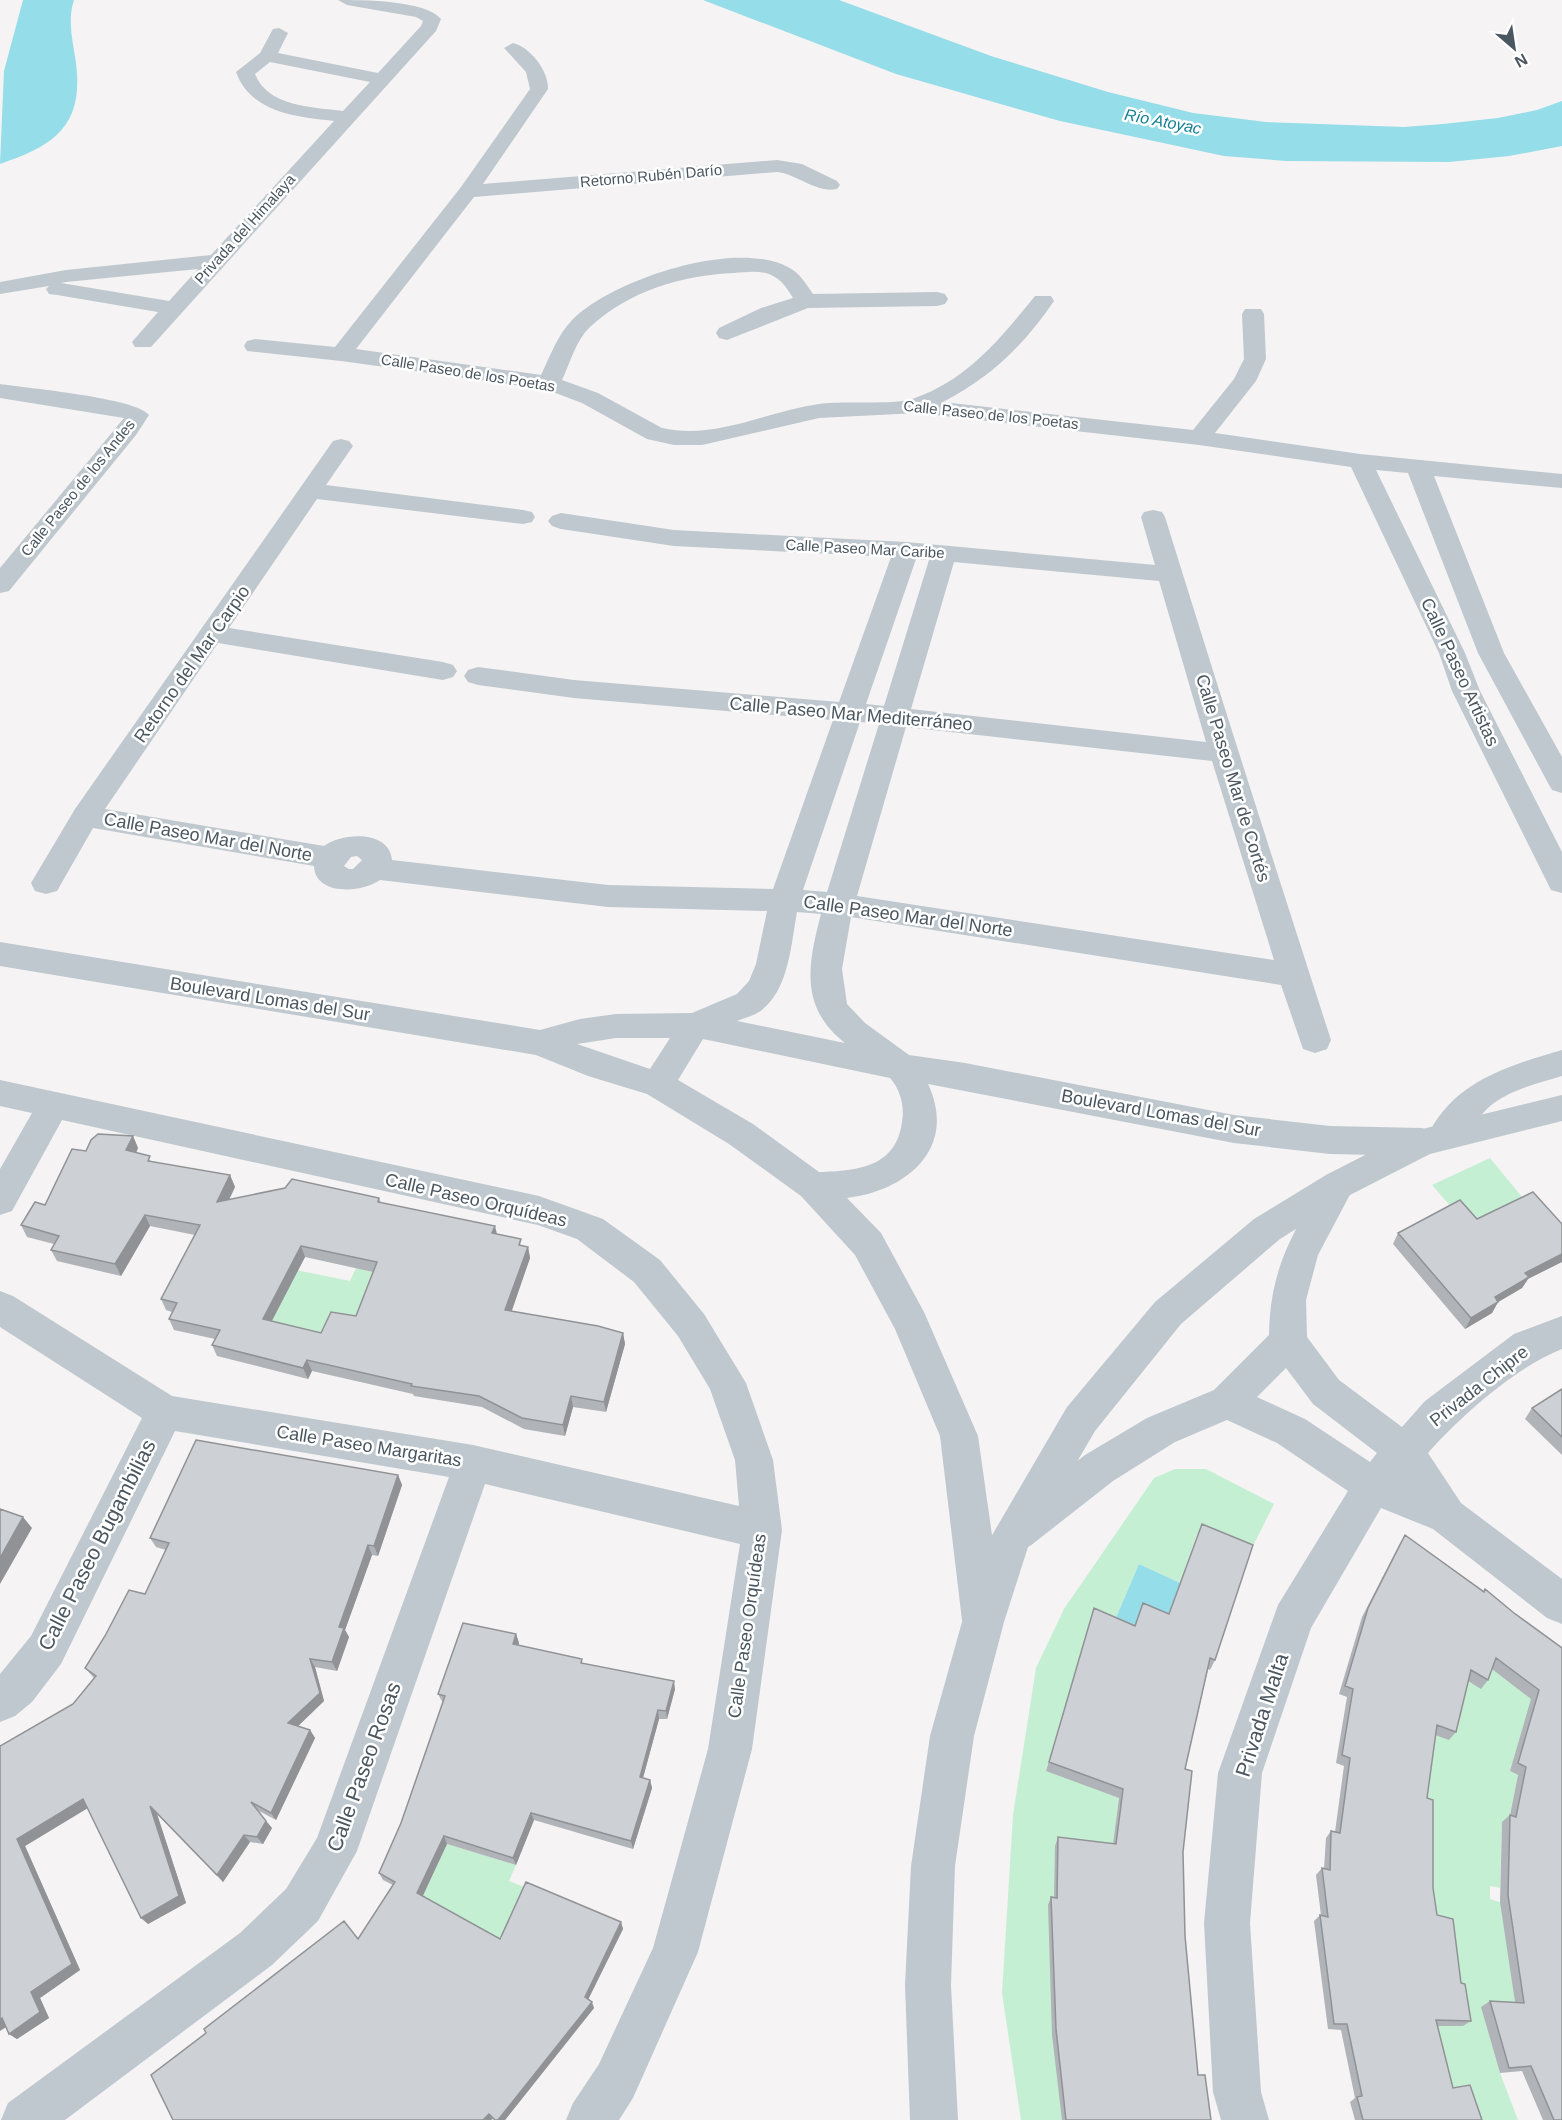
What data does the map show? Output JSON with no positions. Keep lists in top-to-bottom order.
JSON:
{
  "streets": {
    "street": [
      "Retorno Rubén Darío",
      "Privada del Himalaya",
      "Calle Paseo de los Poetas",
      "Calle Paseo de los Andes",
      "Calle Paseo Mar Caribe",
      "Retorno del Mar Carpio",
      "Calle Paseo Artistas",
      "Calle Paseo Mar Mediterráneo",
      "Calle Paseo Mar de Cortés",
      "Calle Paseo Mar del Norte",
      "Boulevard Lomas del Sur",
      "Calle Paseo Orquídeas",
      "Privada Chipre",
      "Calle Paseo Margaritas",
      "Calle Paseo Bugambilias",
      "Privada Malta",
      "Calle Paseo Rosas"
    ]
  },
  "crossings": [
    ["Calle Paseo de los Poetas", "Calle Paseo Artistas"],
    ["Calle Paseo Mar Caribe", "Retorno del Mar Carpio"],
    ["Calle Paseo Mar Caribe", "Calle Paseo Mar de Cortés"],
    ["Retorno del Mar Carpio", "Calle Paseo Mar Mediterráneo"],
    ["Retorno del Mar Carpio", "Calle Paseo Mar del Norte"],
    ["Calle Paseo Mar Mediterráneo", "Calle Paseo Mar de Cortés"],
    ["Calle Paseo Mar de Cortés", "Calle Paseo Mar del Norte"],
    ["Calle Paseo Orquídeas", "Calle Paseo Margaritas"],
    ["Privada Chipre", "Privada Malta"],
    ["Calle Paseo Margaritas", "Calle Paseo Bugambilias"],
    ["Calle Paseo Margaritas", "Calle Paseo Rosas"]
  ],
  "water": ["Río Atoyac"],
  "north": "bottom right"
}
